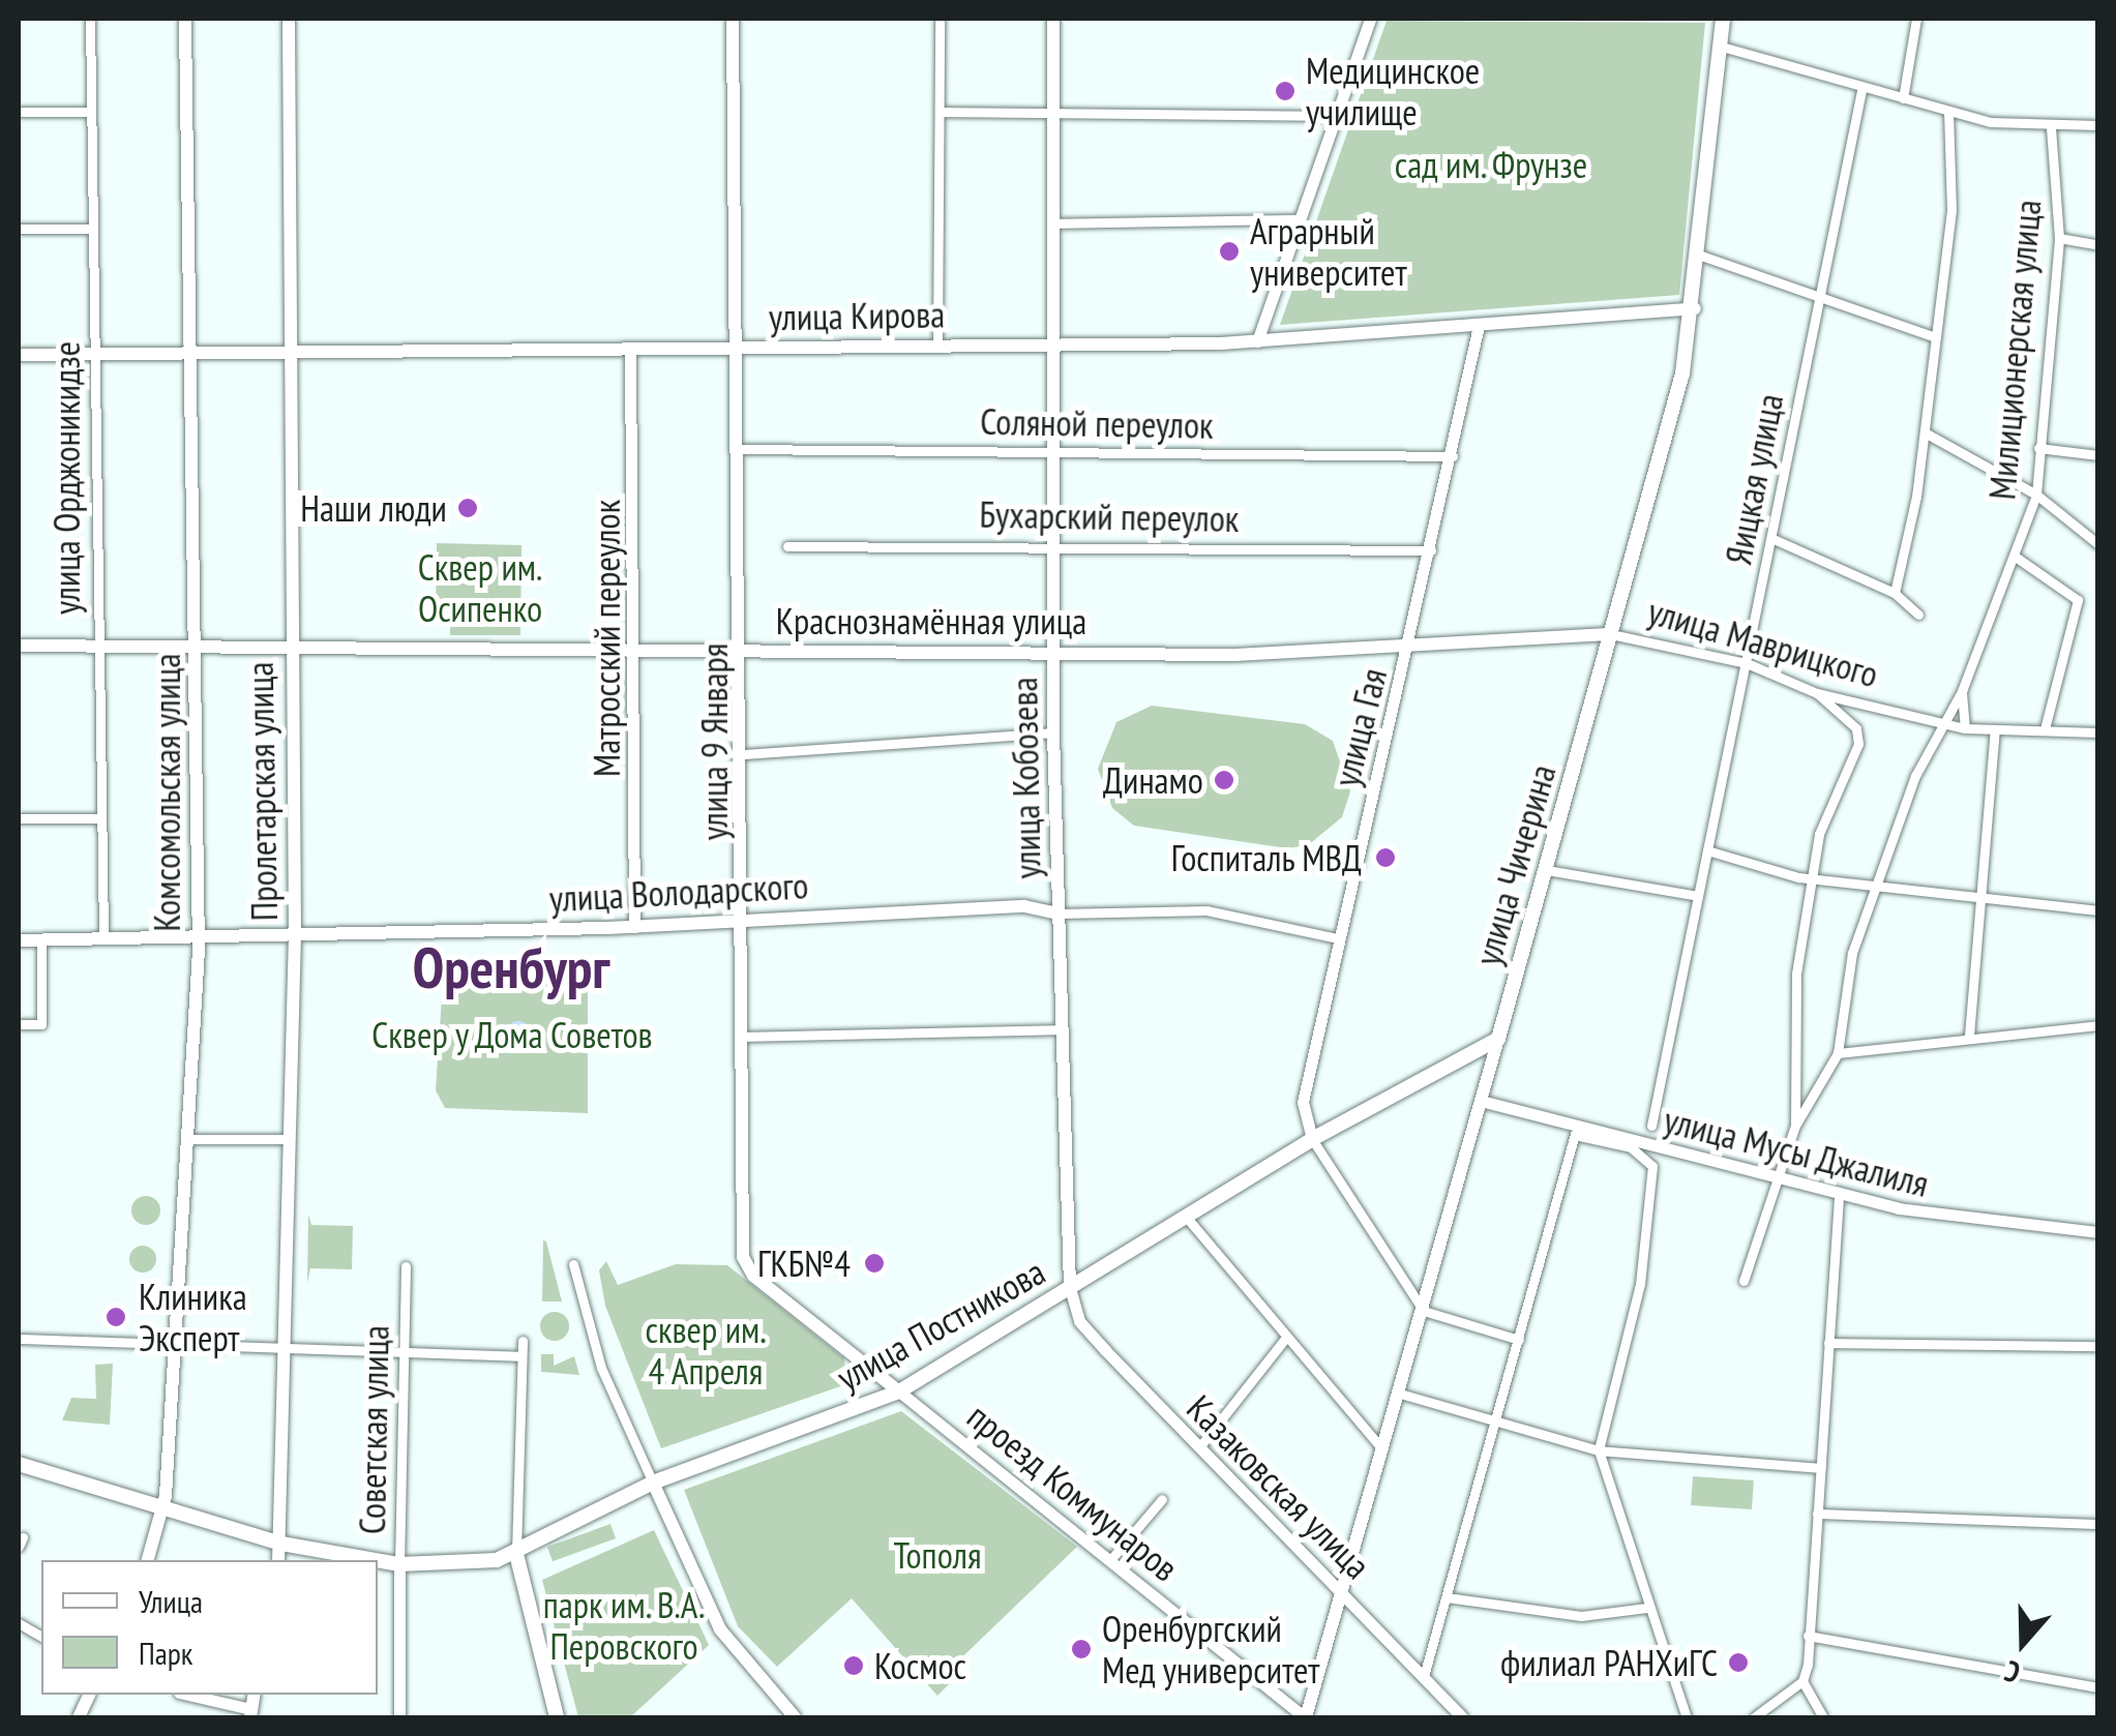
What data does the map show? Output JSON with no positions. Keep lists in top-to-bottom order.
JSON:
{
  "streets": {
    "main road": [
      "улица Кирова",
      "Краснознамённая улица",
      "улица Маврицкого",
      "улица 9 Января",
      "улица Кобозева",
      "Пролетарская улица",
      "Комсомольская улица",
      "улица Чичерина",
      "улица Володарского",
      "улица Постникова"
    ],
    "street": [
      "Милиционерская улица",
      "Соляной переулок",
      "улица Орджоникидзе",
      "Яицкая улица",
      "Бухарский переулок",
      "Матросский переулок",
      "улица Гая",
      "улица Мусы Джалиля",
      "Советская улица",
      "Казаковская улица",
      "проезд Коммунаров"
    ]
  },
  "crossings": [
    ["улица Кирова", "улица Орджоникидзе"],
    ["улица Кирова", "Матросский переулок"],
    ["улица Кирова", "улица Гая"],
    ["улица Кирова", "улица 9 Января"],
    ["улица Кирова", "улица Кобозева"],
    ["улица Кирова", "Пролетарская улица"],
    ["улица Кирова", "Комсомольская улица"],
    ["улица Кирова", "улица Чичерина"],
    ["Милиционерская улица", "улица Маврицкого"],
    ["Соляной переулок", "улица Гая"],
    ["Соляной переулок", "улица 9 Января"],
    ["Соляной переулок", "улица Кобозева"],
    ["улица Орджоникидзе", "Краснознамённая улица"],
    ["улица Орджоникидзе", "улица Володарского"],
    ["Яицкая улица", "улица Маврицкого"],
    ["Бухарский переулок", "улица Гая"],
    ["Бухарский переулок", "улица Кобозева"],
    ["Краснознамённая улица", "Матросский переулок"],
    ["Краснознамённая улица", "улица Маврицкого"],
    ["Краснознамённая улица", "улица Гая"],
    ["Краснознамённая улица", "улица 9 Января"],
    ["Краснознамённая улица", "улица Кобозева"],
    ["Краснознамённая улица", "Пролетарская улица"],
    ["Краснознамённая улица", "Комсомольская улица"],
    ["Матросский переулок", "улица Володарского"],
    ["улица Маврицкого", "улица Гая"],
    ["улица Маврицкого", "улица Чичерина"],
    ["улица Гая", "улица Володарского"],
    ["улица Гая", "улица Постникова"],
    ["улица 9 Января", "улица Володарского"],
    ["улица 9 Января", "улица Постникова"],
    ["улица 9 Января", "проезд Коммунаров"],
    ["улица Кобозева", "улица Володарского"],
    ["улица Кобозева", "улица Постникова"],
    ["улица Кобозева", "Казаковская улица"],
    ["Пролетарская улица", "улица Володарского"],
    ["Пролетарская улица", "улица Постникова"],
    ["Комсомольская улица", "улица Володарского"],
    ["Комсомольская улица", "улица Постникова"],
    ["улица Чичерина", "улица Мусы Джалиля"],
    ["улица Чичерина", "улица Постникова"],
    ["улица Чичерина", "Казаковская улица"],
    ["улица Чичерина", "проезд Коммунаров"],
    ["улица Постникова", "Советская улица"],
    ["улица Постникова", "Казаковская улица"],
    ["улица Постникова", "проезд Коммунаров"]
  ],
  "districts": ["Оренбург"],
  "parks": [
    "сад им. Фрунзе",
    "Сквер им. Осипенко",
    "Сквер у Дома Советов",
    "сквер им. 4 Апреля",
    "Тополя",
    "парк им. В.А. Перовского"
  ],
  "places": [
    "Медицинское училище",
    "Аграрный университет",
    "Наши люди",
    "Динамо",
    "Госпиталь МВД",
    "ГКБ№4",
    "Клиника Эксперт",
    "Оренбургский Мед университет",
    "филиал РАНХиГС",
    "Космос"
  ],
  "legend": ["Улица", "Парк"],
  "north": "bottom"
}
